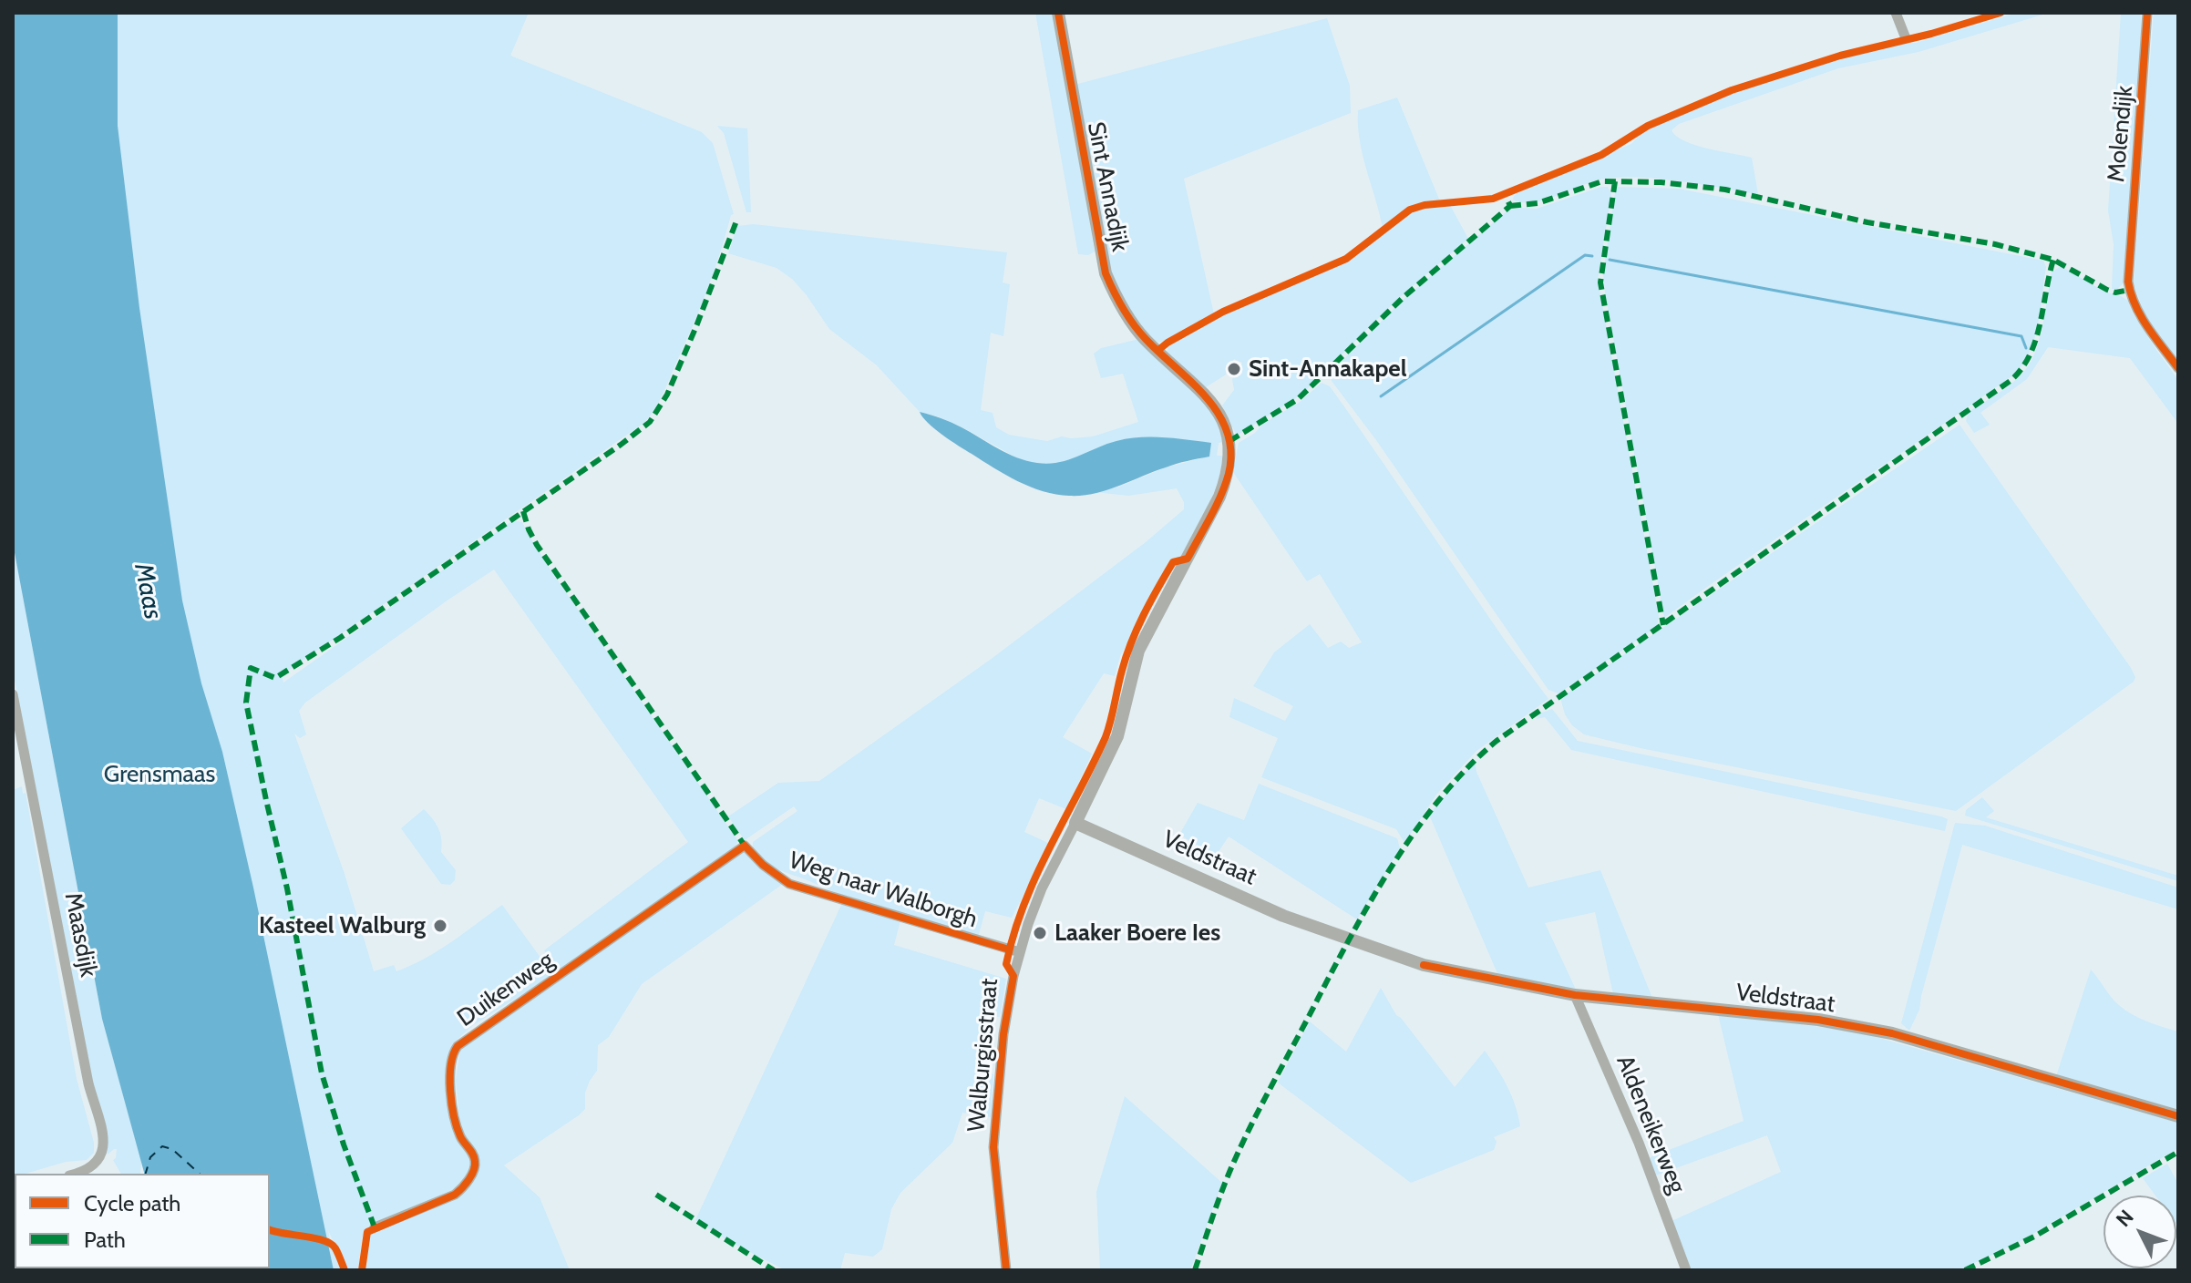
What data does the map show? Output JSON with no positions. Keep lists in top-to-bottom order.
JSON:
{
  "streets": {
    "street": [
      "Molendijk",
      "Sint Annadijk",
      "Veldstraat",
      "Weg naar Walborgh",
      "Maasdijk",
      "Duikenweg",
      "Walburgisstraat",
      "Aldeneikerweg"
    ]
  },
  "crossings": [
    ["Sint Annadijk", "Veldstraat"],
    ["Sint Annadijk", "Walburgisstraat"],
    ["Veldstraat", "Walburgisstraat"],
    ["Veldstraat", "Aldeneikerweg"],
    ["Weg naar Walborgh", "Duikenweg"],
    ["Weg naar Walborgh", "Walburgisstraat"]
  ],
  "water": ["Maas"],
  "parks": ["Grensmaas"],
  "places": ["Sint-Annakapel", "Kasteel Walburg", "Laaker Boere Ies"],
  "legend": ["Cycle path", "Path"],
  "north": "top left"
}
